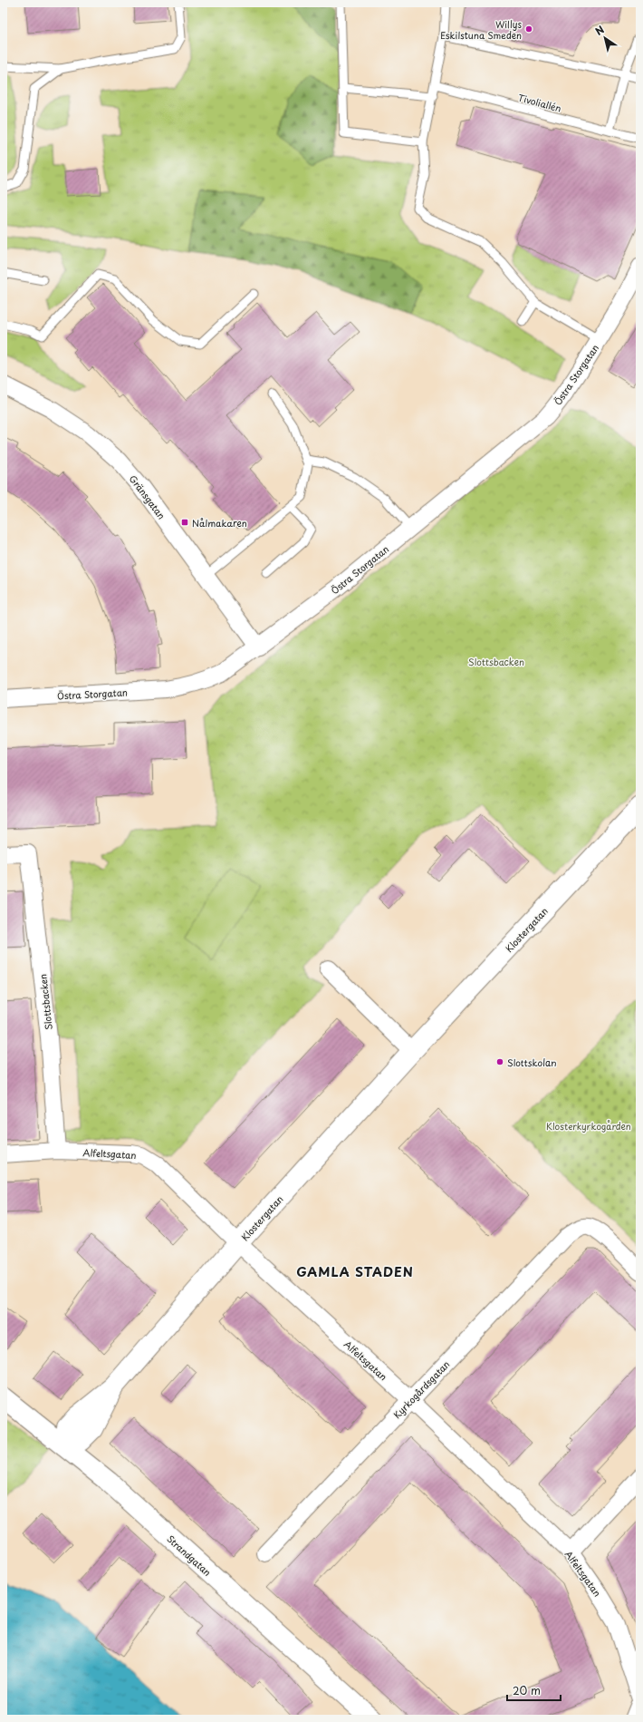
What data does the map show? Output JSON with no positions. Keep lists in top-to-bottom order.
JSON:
{
  "streets": {
    "street": [
      "Östra Storgatan",
      "Gränsgatan",
      "Klostergatan",
      "Slottsbacken",
      "Alfeltsgatan",
      "Kyrkogårdsgatan",
      "Strandgatan"
    ],
    "lane": ["Tivoliallén"]
  },
  "crossings": [
    ["Östra Storgatan", "Gränsgatan"],
    ["Klostergatan", "Alfeltsgatan"],
    ["Klostergatan", "Strandgatan"],
    ["Slottsbacken", "Alfeltsgatan"],
    ["Alfeltsgatan", "Kyrkogårdsgatan"]
  ],
  "districts": ["GAMLA STADEN"],
  "parks": ["Slottsbacken", "Klosterkyrkogården"],
  "places": {
    "other": ["Willys Eskilstuna Smeden", "Slottskolan"],
    "transit": ["Nålmakaren"]
  },
  "scale_bar": "20 m",
  "north": "top left"
}
